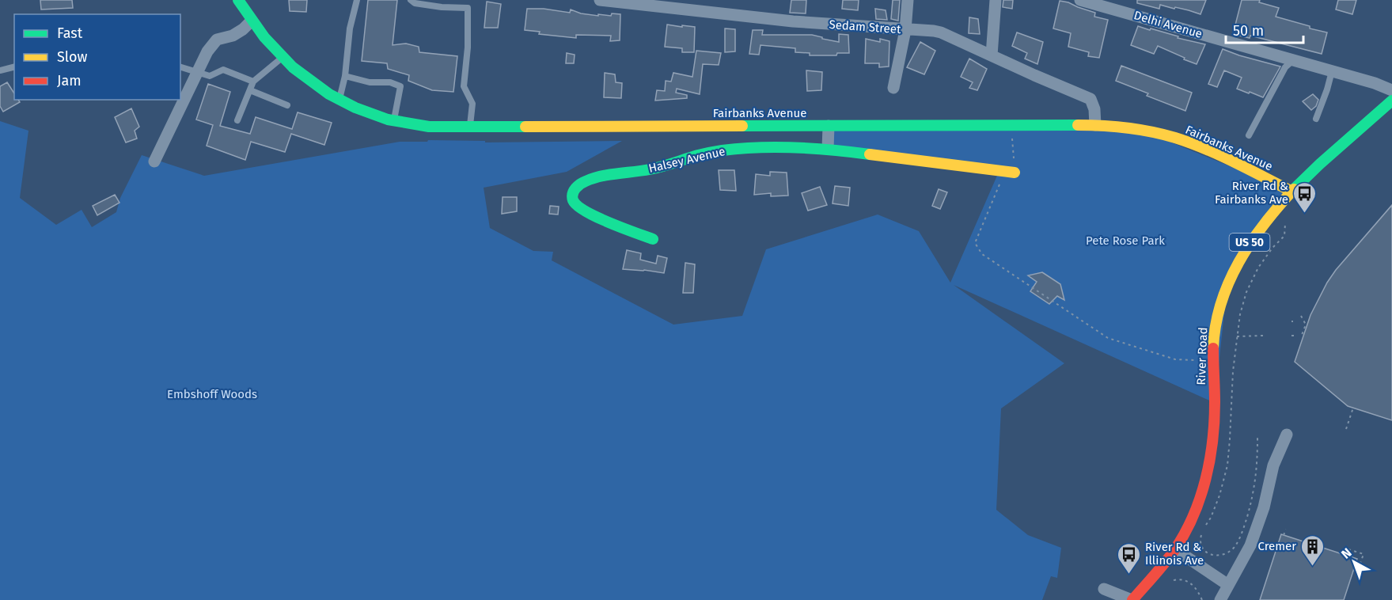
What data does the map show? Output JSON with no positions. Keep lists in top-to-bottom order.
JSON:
{
  "streets": {
    "street": [
      "Delhi Avenue",
      "Sedam Street",
      "Fairbanks Avenue",
      "Halsey Avenue",
      "US 50",
      "River Road"
    ]
  },
  "crossings": [
    ["Sedam Street", "Fairbanks Avenue"],
    ["Fairbanks Avenue", "River Road"]
  ],
  "parks": ["Pete Rose Park", "Embshoff Woods"],
  "places": {
    "bus stop": ["River Rd & Fairbanks Ave", "River Rd & Illinois Ave"],
    "building": ["Cremer"]
  },
  "legend": ["Fast", "Slow", "Jam"],
  "scale_bar": "50 m",
  "north": "top left"
}
